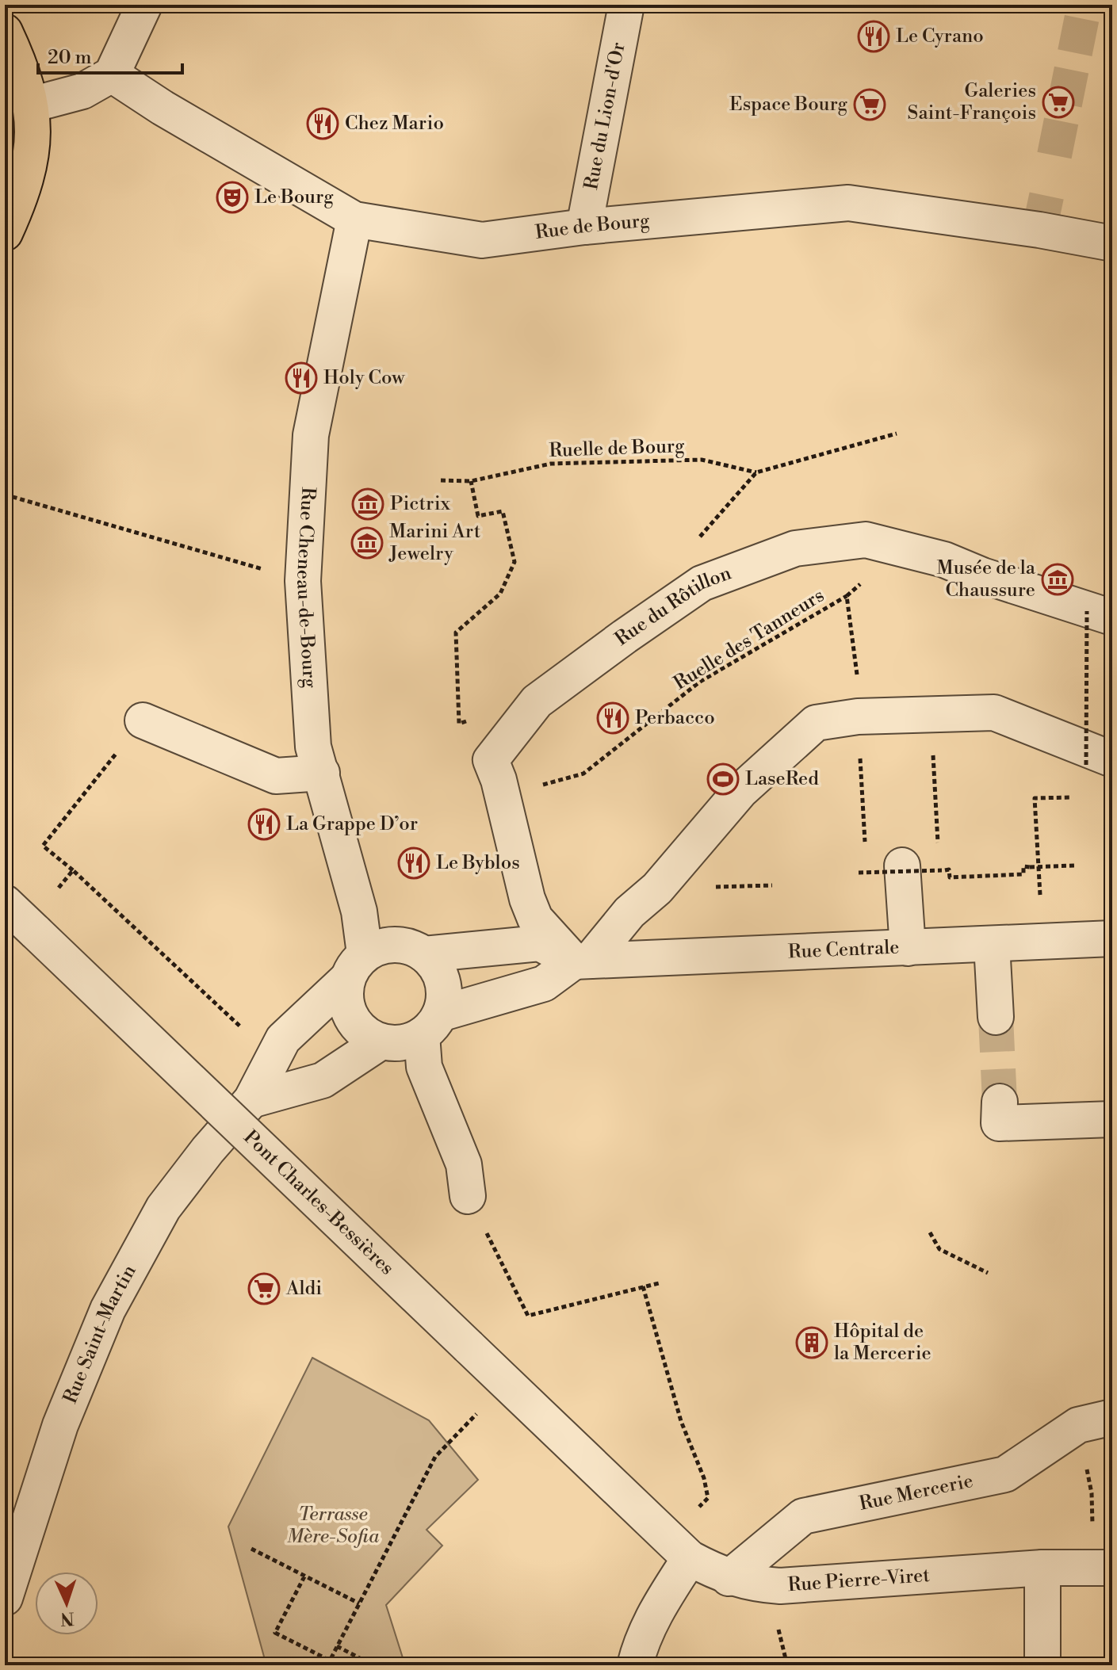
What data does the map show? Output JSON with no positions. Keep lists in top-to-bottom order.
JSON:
{
  "streets": {
    "street": [
      "Rue du Lion-d'Or",
      "Rue de Bourg",
      "Rue Cheneau-de-Bourg",
      "Rue du Rôtillon",
      "Rue Centrale",
      "Pont Charles-Bessières",
      "Rue Saint-Martin",
      "Rue Mercerie",
      "Rue Pierre-Viret"
    ],
    "path": ["Ruelle de Bourg", "Ruelle des Tanneurs"]
  },
  "crossings": [
    ["Rue du Lion-d'Or", "Rue de Bourg"],
    ["Rue de Bourg", "Rue Cheneau-de-Bourg"],
    ["Rue Cheneau-de-Bourg", "Rue Saint-Martin"],
    ["Rue du Rôtillon", "Ruelle des Tanneurs"],
    ["Rue du Rôtillon", "Rue Centrale"],
    ["Pont Charles-Bessières", "Rue Pierre-Viret"],
    ["Rue Mercerie", "Rue Pierre-Viret"]
  ],
  "parks": ["Terrasse Mère-Sofia"],
  "places": {
    "restaurant": [
      "Le Cyrano",
      "Chez Mario",
      "Holy Cow",
      "Perbacco",
      "La Grappe D’or",
      "Le Byblos"
    ],
    "supermarket": ["Galeries Saint-François", "Espace Bourg", "Aldi"],
    "theatre": ["Le Bourg"],
    "museum": ["Pictrix", "Marini Art Jewelry", "Musée de la Chaussure"],
    "sports": ["LaseRed"],
    "building": ["Hôpital de la Mercerie"]
  },
  "scale_bar": "20 m",
  "north": "bottom"
}
